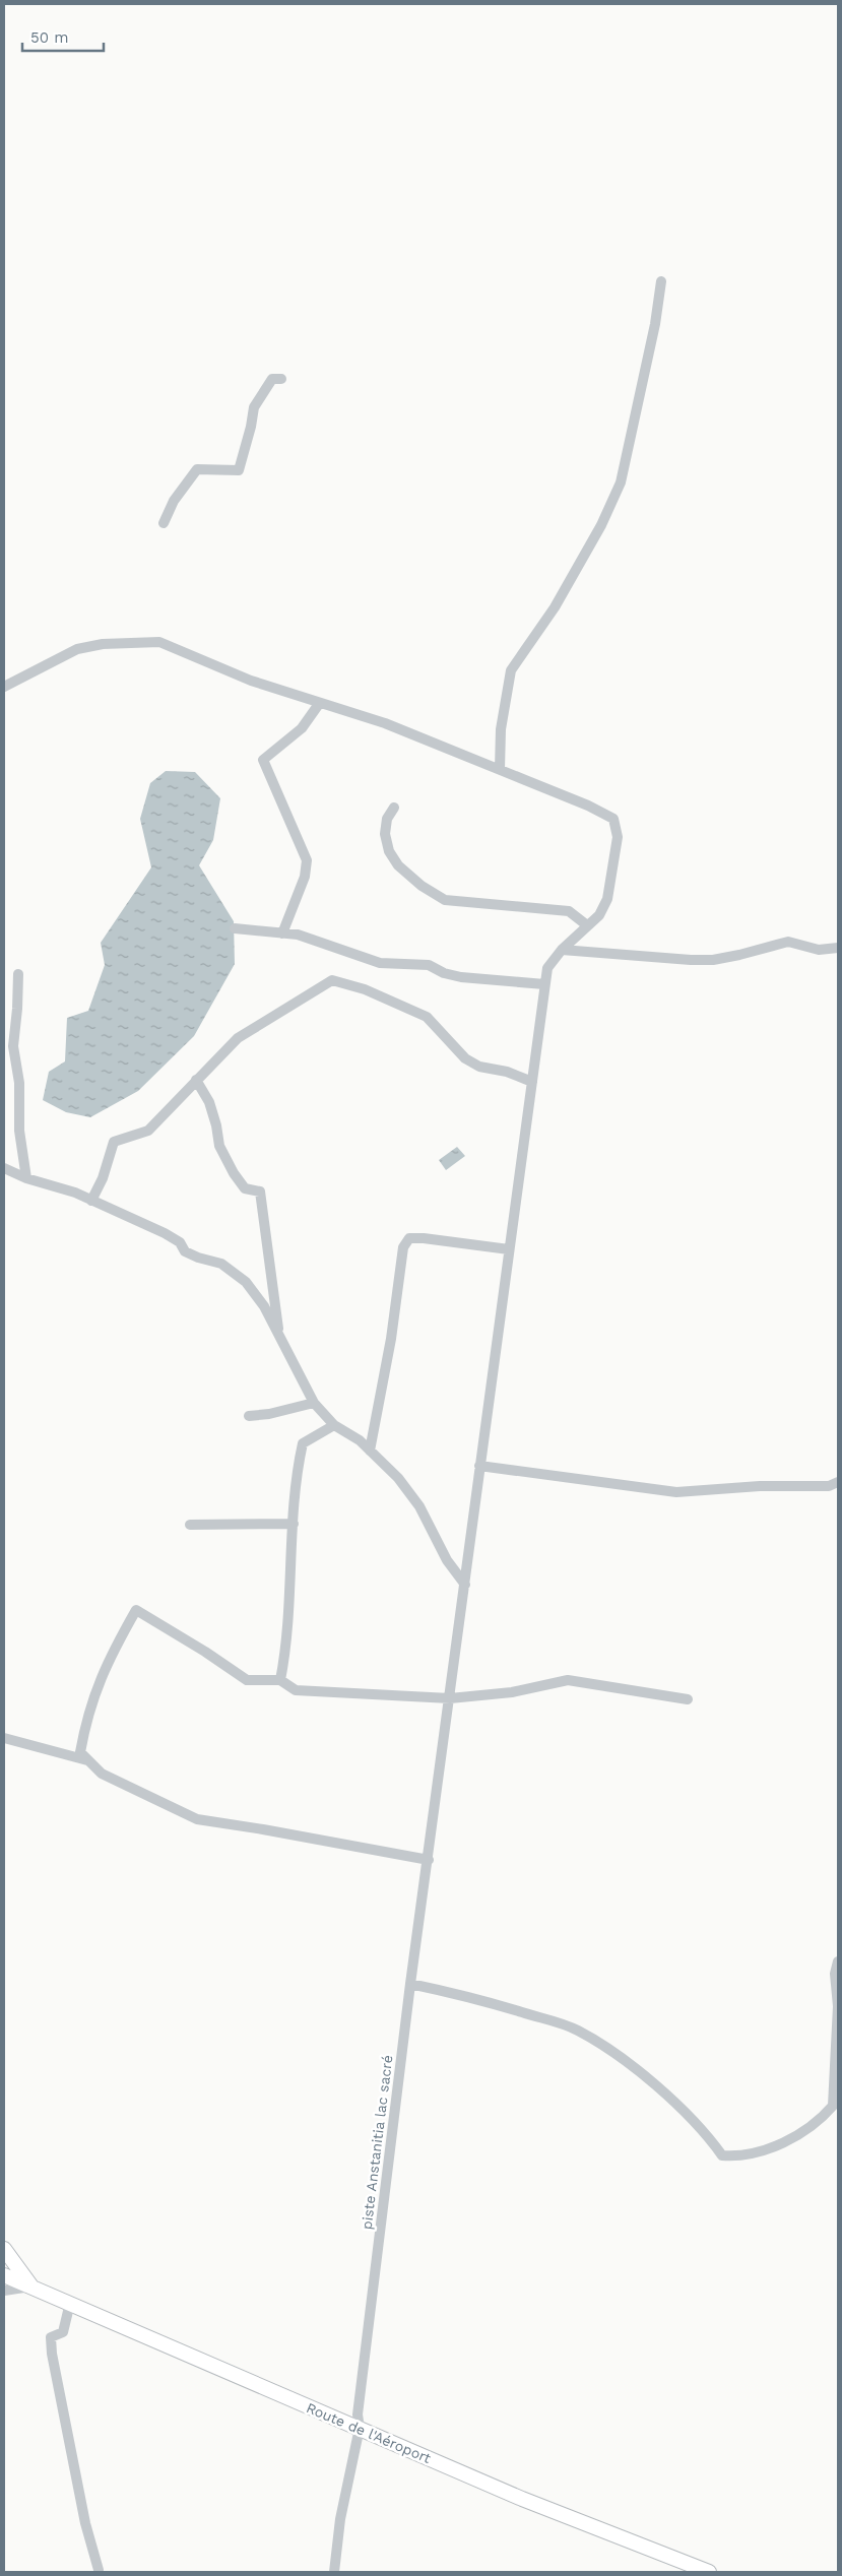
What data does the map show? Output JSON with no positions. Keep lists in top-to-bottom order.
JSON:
{
  "streets": {
    "main road": ["Route de l'Aéroport"],
    "street": ["piste Anstanitia lac sacré"]
  },
  "crossings": [
    ["piste Anstanitia lac sacré", "Route de l'Aéroport"]
  ],
  "scale_bar": "50 m"
}
